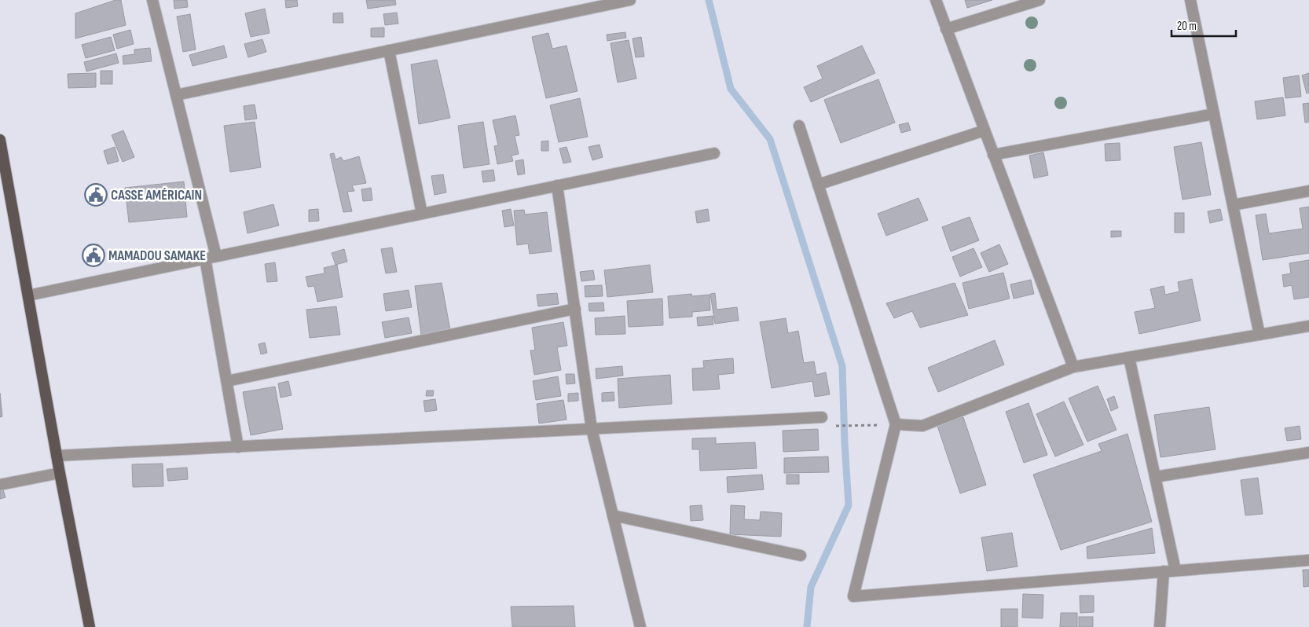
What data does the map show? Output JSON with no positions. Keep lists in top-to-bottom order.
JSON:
{
  "places": {
    "public building": ["CASSE AMÉRICAIN", "MAMADOU SAMAKE"]
  },
  "scale_bar": "20 m"
}
